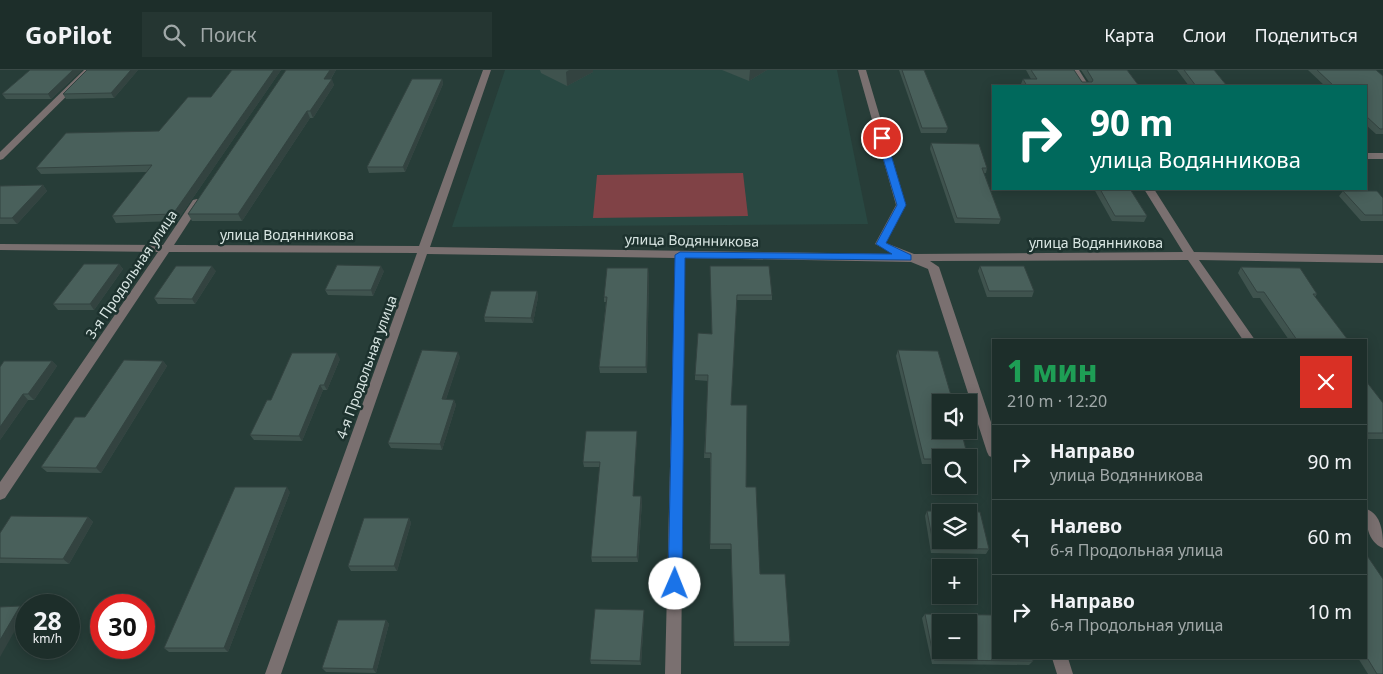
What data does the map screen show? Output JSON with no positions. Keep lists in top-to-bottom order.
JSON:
{
  "streets": {
    "street": ["улица Водянникова", "3-я Продольная улица", "4-я Продольная улица"]
  },
  "crossings": [
    ["улица Водянникова", "3-я Продольная улица"],
    ["улица Водянникова", "4-я Продольная улица"]
  ],
  "page": {
    "header": "GoPilot",
    "search": "Поиск",
    "nav": ["Карта", "Слои", "Поделиться"],
    "turn": ["90 m", "улица Водянникова"],
    "heading": ["1 мин", "210 m · 12:20"],
    "map_buttons": ["+", "−"],
    "list": [
      {
        "name": "Направо",
        "note": "улица Водянникова",
        "value": "90 m"
      },
      {
        "name": "Налево",
        "note": "6-я Продольная улица",
        "value": "60 m"
      },
      {
        "name": "Направо",
        "note": "6-я Продольная улица",
        "value": "10 m"
      }
    ],
    "speed": "28 km/h",
    "limit": "30"
  }
}
